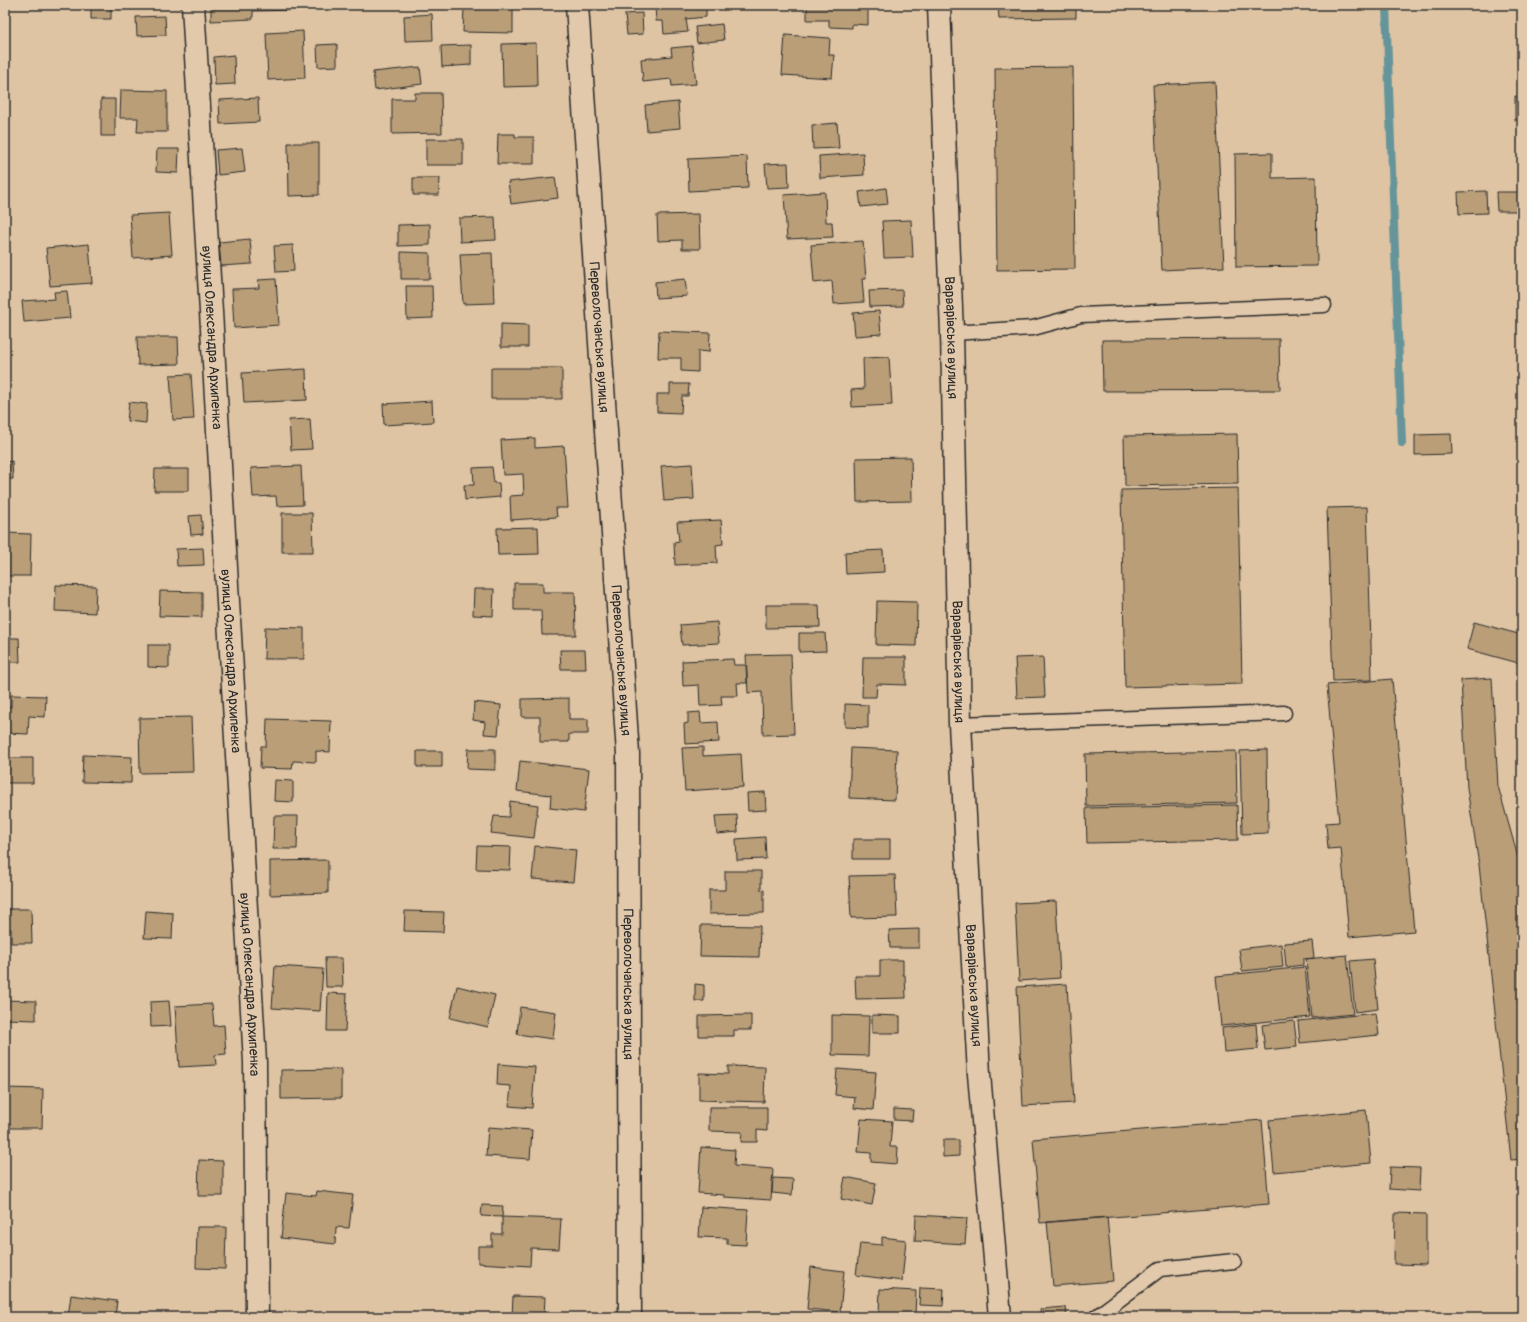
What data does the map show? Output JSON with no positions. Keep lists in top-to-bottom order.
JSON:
{
  "streets": {
    "street": ["вулиця Олександра Архипенка", "Переволочанська вулиця", "Варварівська вулиця"]
  }
}
